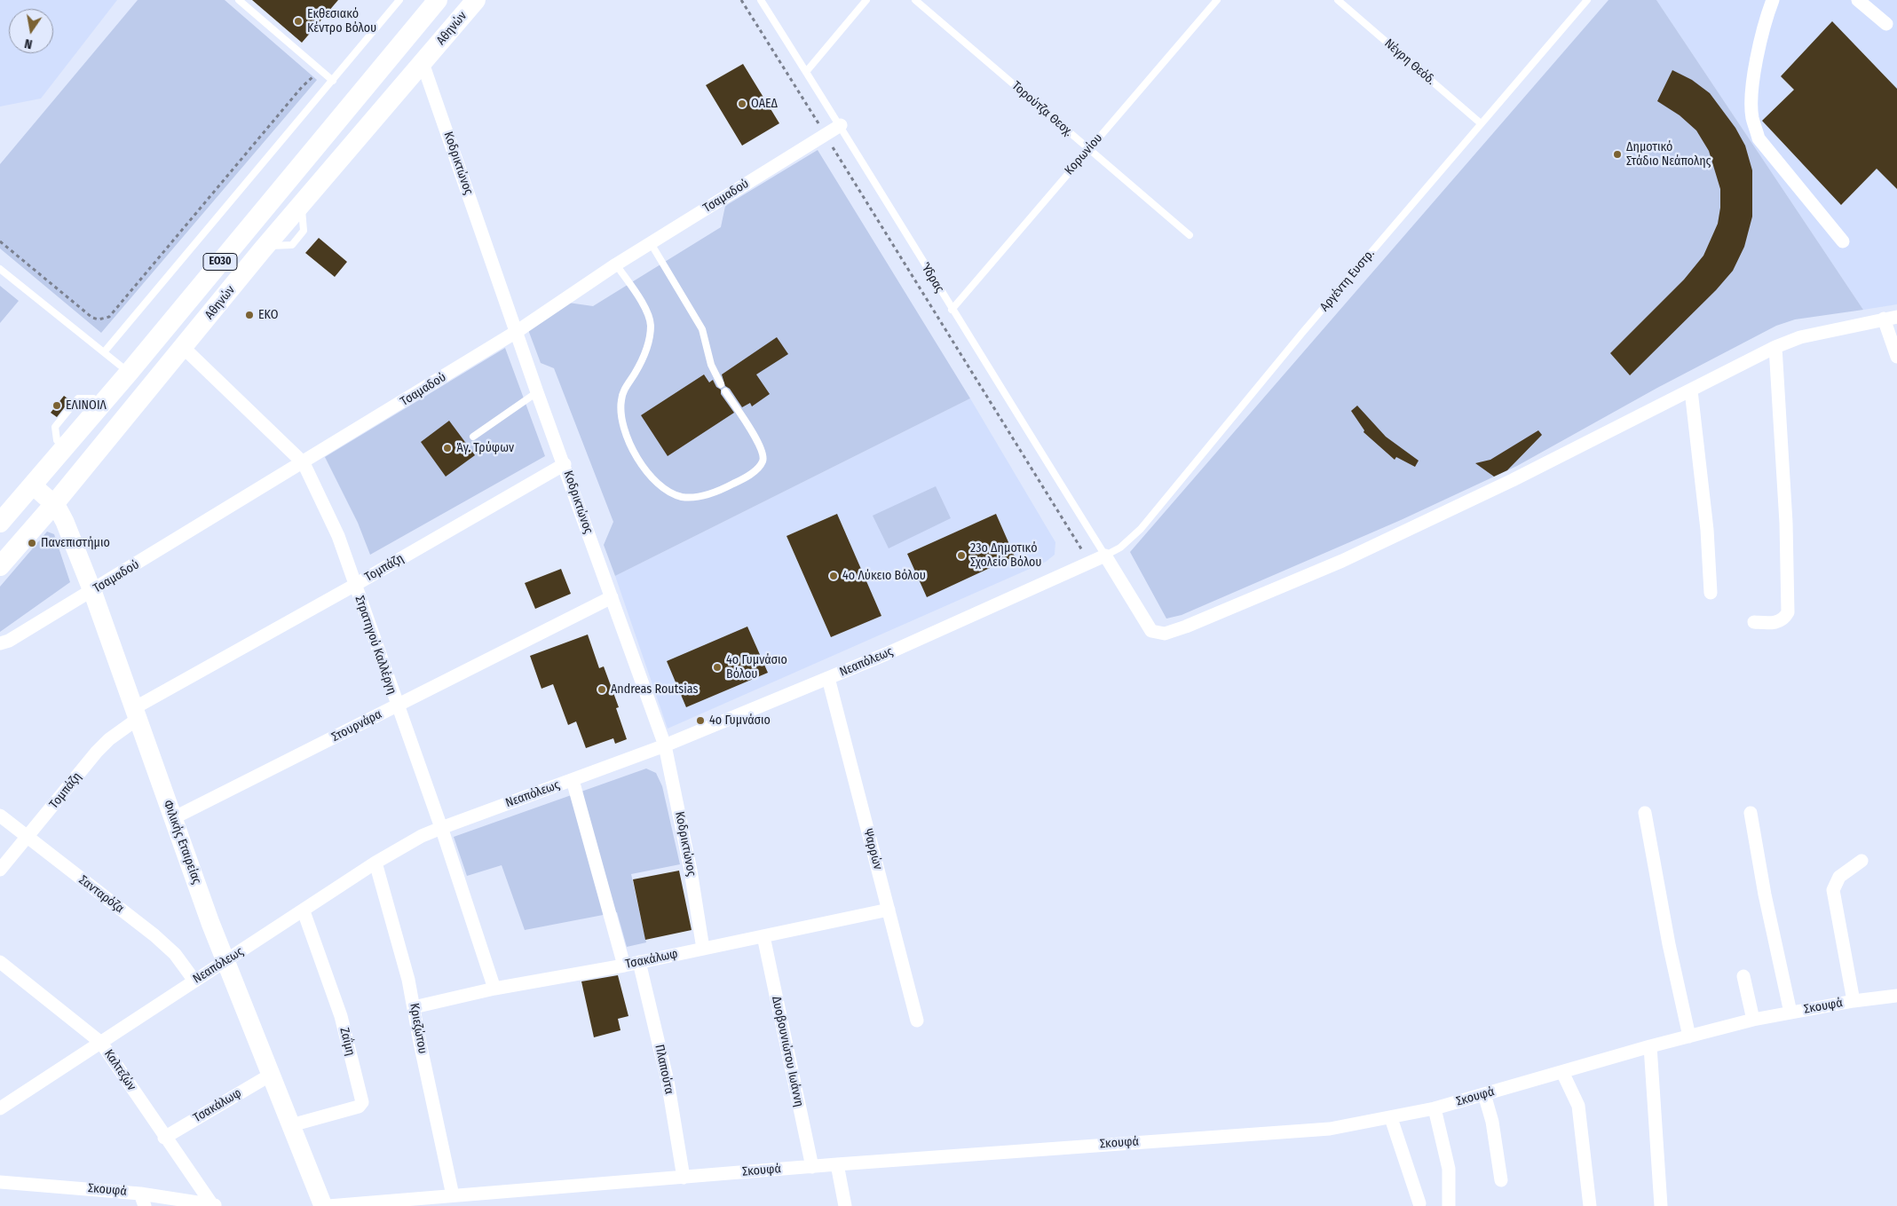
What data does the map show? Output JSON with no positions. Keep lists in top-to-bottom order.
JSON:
{
  "streets": {
    "main road": ["Αθηνών", "ΕΟ30"],
    "street": [
      "Κοδρικτώνος",
      "Τσαμαδού",
      "Τομπάζη",
      "Στρατηγού Καλλέργη",
      "Νεαπόλεως",
      "Στουρνάρα",
      "Φιλικής Εταιρείας",
      "Ψαρρών",
      "Σανταρόζα",
      "Τσακάλωφ",
      "Σκουφά",
      "Κριεζώτου",
      "Ζαΐμη",
      "Δυοβουνιώτου Ιωάννη",
      "Πλαπούτα",
      "Καλτεζών"
    ],
    "lane": [
      "Νέγρη Θεόδ.",
      "Τορούτζα Θεοχ.",
      "Κορωνίου",
      "Ύδρας",
      "Αργέντη Ευστρ."
    ]
  },
  "crossings": [
    ["Αθηνών", "Κοδρικτώνος"],
    ["Αθηνών", "Στρατηγού Καλλέργη"],
    ["Αθηνών", "Φιλικής Εταιρείας"],
    ["Νέγρη Θεόδ.", "Αργέντη Ευστρ."],
    ["Τορούτζα Θεοχ.", "Κορωνίου"],
    ["Κορωνίου", "Ύδρας"],
    ["Κοδρικτώνος", "Τσαμαδού"],
    ["Κοδρικτώνος", "Τομπάζη"],
    ["Κοδρικτώνος", "Νεαπόλεως"],
    ["Κοδρικτώνος", "Στουρνάρα"],
    ["Κοδρικτώνος", "Τσακάλωφ"],
    ["Τσαμαδού", "Ύδρας"],
    ["Τσαμαδού", "Στρατηγού Καλλέργη"],
    ["Τσαμαδού", "Φιλικής Εταιρείας"],
    ["Ύδρας", "Αργέντη Ευστρ."],
    ["Ύδρας", "Νεαπόλεως"],
    ["Αργέντη Ευστρ.", "Νεαπόλεως"],
    ["Τομπάζη", "Στρατηγού Καλλέργη"],
    ["Τομπάζη", "Φιλικής Εταιρείας"],
    ["Τομπάζη", "Σανταρόζα"],
    ["Στρατηγού Καλλέργη", "Νεαπόλεως"],
    ["Στρατηγού Καλλέργη", "Στουρνάρα"],
    ["Στρατηγού Καλλέργη", "Τσακάλωφ"],
    ["Νεαπόλεως", "Φιλικής Εταιρείας"],
    ["Νεαπόλεως", "Ψαρρών"],
    ["Νεαπόλεως", "Σανταρόζα"],
    ["Νεαπόλεως", "Κριεζώτου"],
    ["Νεαπόλεως", "Ζαΐμη"],
    ["Νεαπόλεως", "Καλτεζών"],
    ["Στουρνάρα", "Φιλικής Εταιρείας"],
    ["Φιλικής Εταιρείας", "Τσακάλωφ"],
    ["Φιλικής Εταιρείας", "Ζαΐμη"],
    ["Ψαρρών", "Τσακάλωφ"],
    ["Τσακάλωφ", "Κριεζώτου"],
    ["Τσακάλωφ", "Δυοβουνιώτου Ιωάννη"],
    ["Τσακάλωφ", "Πλαπούτα"],
    ["Τσακάλωφ", "Καλτεζών"],
    ["Σκουφά", "Κριεζώτου"],
    ["Σκουφά", "Δυοβουνιώτου Ιωάννη"],
    ["Σκουφά", "Πλαπούτα"],
    ["Σκουφά", "Καλτεζών"]
  ],
  "places": [
    "Εκθεσιακό Κέντρο Βόλου",
    "ΟΑΕΔ",
    "Δημοτικό Στάδιο Νεάπολης",
    "EKO",
    "ΕΛΙΝΟΙΛ",
    "Άγ. Τρύφων",
    "Πανεπιστήμιο",
    "23ο Δημοτικό Σχολείο Βόλου",
    "4ο Λύκειο Βόλου",
    "4ο Γυμνάσιο Βόλου",
    "Andreas Routsias",
    "4ο Γυμνάσιο"
  ],
  "north": "bottom"
}
